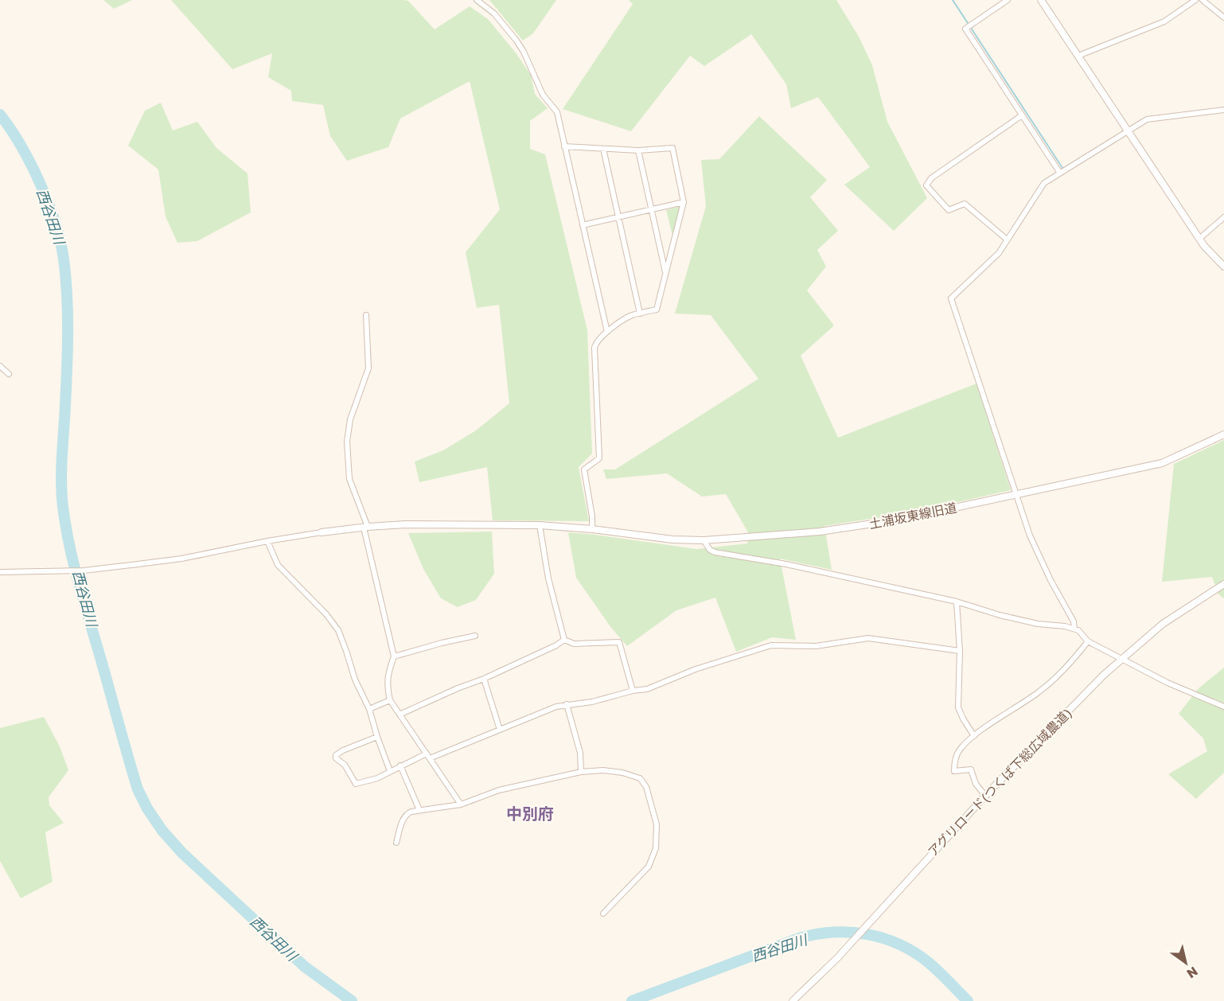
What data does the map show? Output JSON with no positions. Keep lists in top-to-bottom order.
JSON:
{
  "streets": {
    "street": ["土浦坂東線旧道", "アグリロード(つくば下総広域農道)"]
  },
  "districts": ["中別府"],
  "water": ["西谷田川"],
  "north": "bottom right"
}
